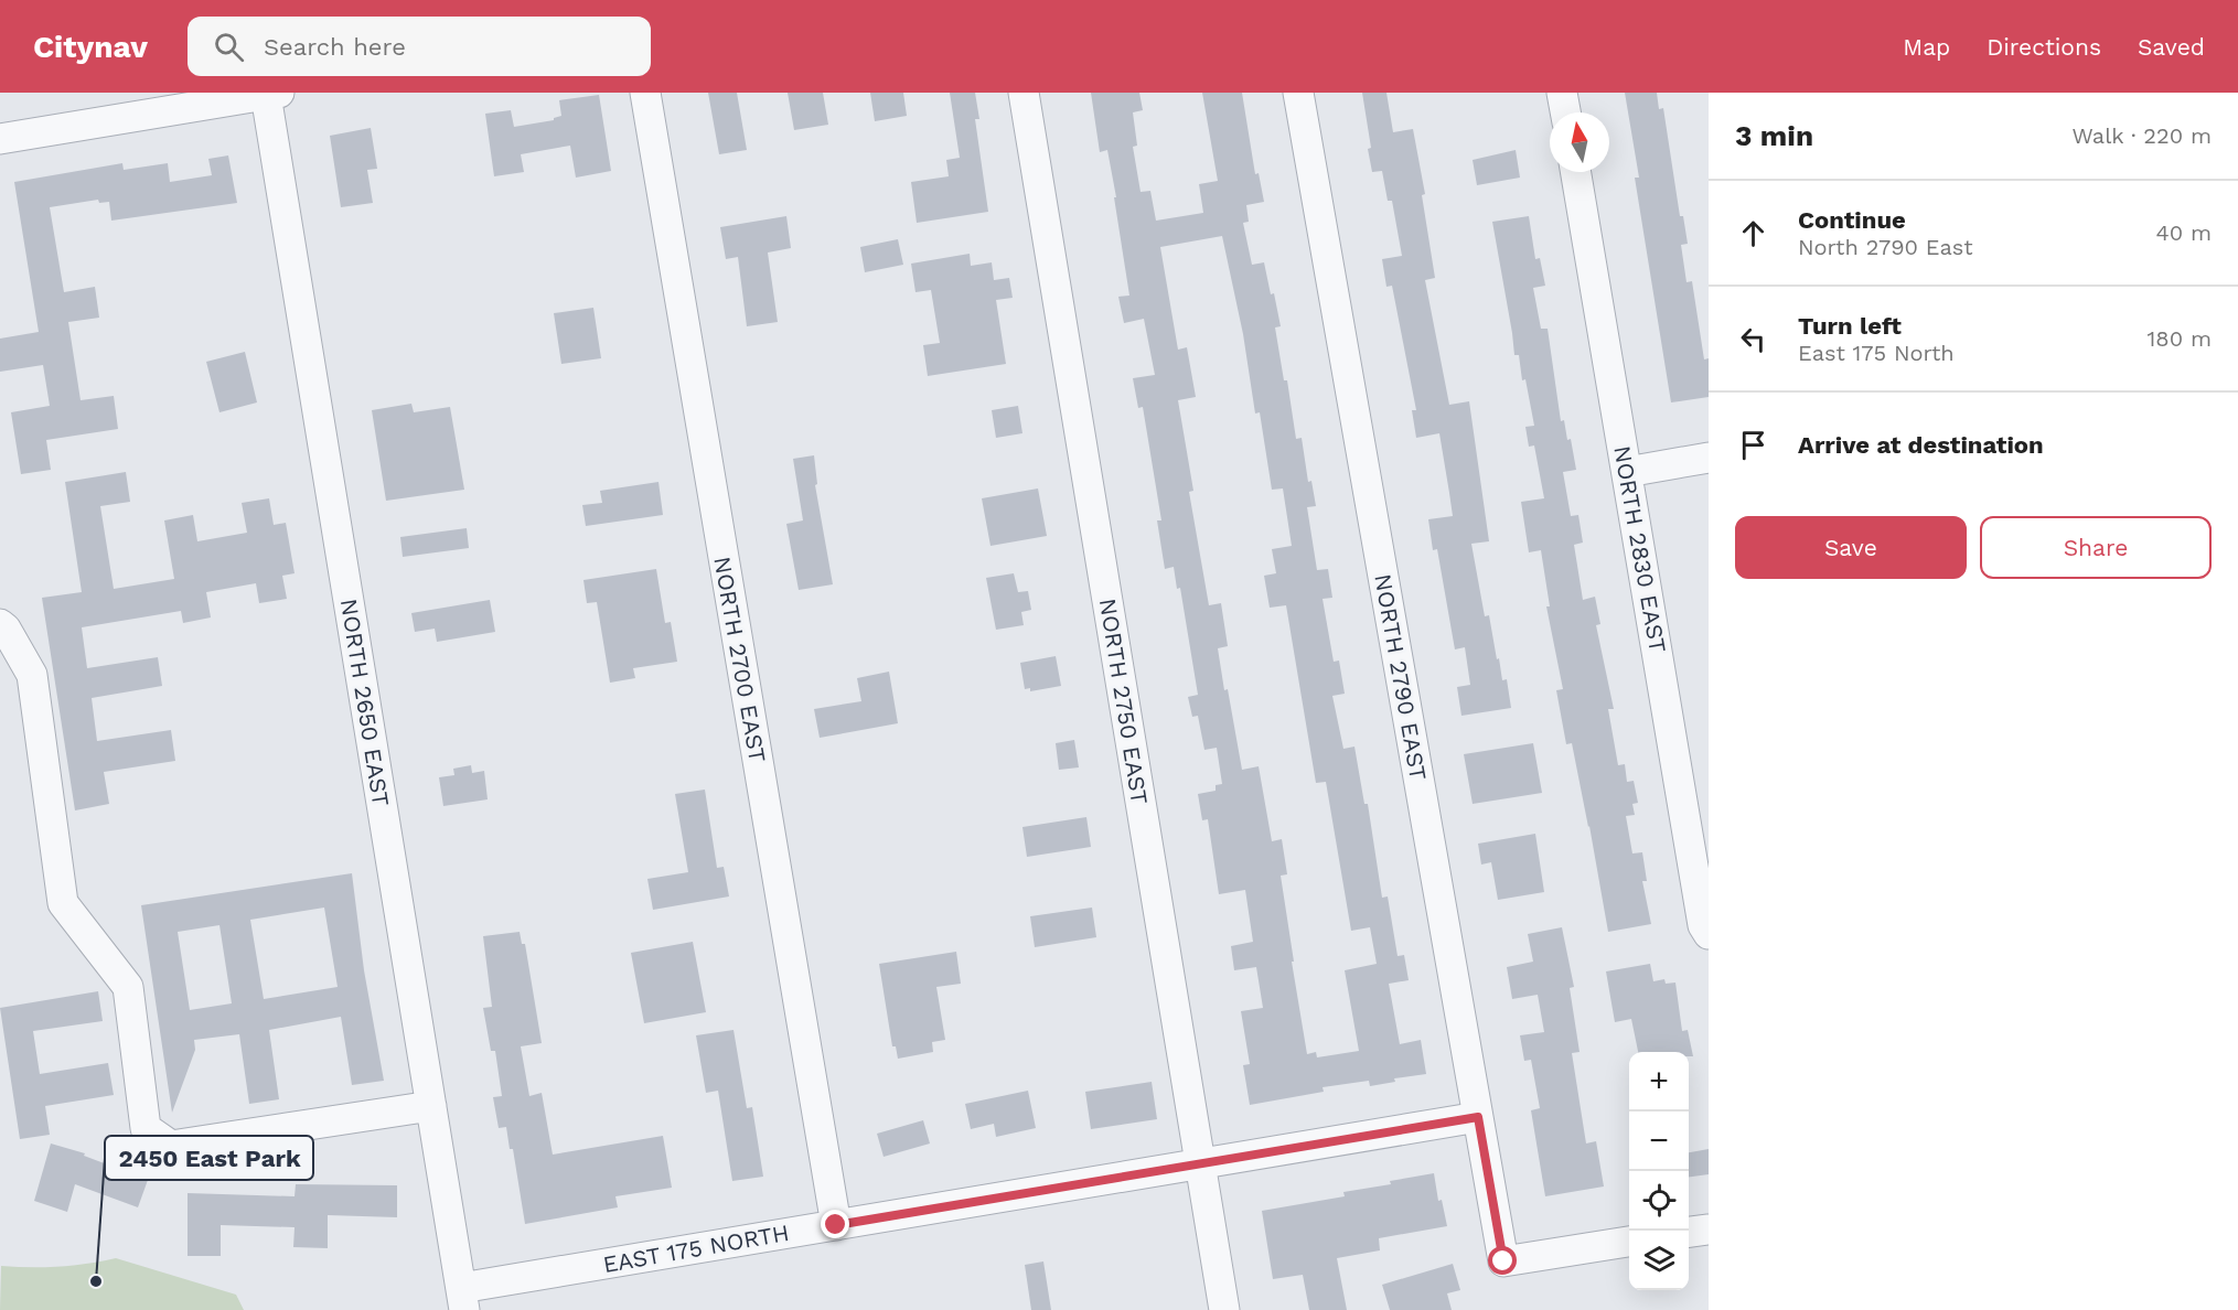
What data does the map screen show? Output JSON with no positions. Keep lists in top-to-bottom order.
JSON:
{
  "streets": {
    "street": [
      "NORTH 2830 EAST",
      "NORTH 2700 EAST",
      "NORTH 2790 EAST",
      "NORTH 2750 EAST",
      "NORTH 2650 EAST",
      "EAST 175 NORTH"
    ]
  },
  "crossings": [
    ["NORTH 2700 EAST", "EAST 175 NORTH"],
    ["NORTH 2790 EAST", "EAST 175 NORTH"],
    ["NORTH 2750 EAST", "EAST 175 NORTH"],
    ["NORTH 2650 EAST", "EAST 175 NORTH"]
  ],
  "places": ["2450 East Park"],
  "north": "top",
  "page": {
    "header": "Citynav",
    "search": "Search here",
    "nav": ["Map", "Directions", "Saved"],
    "heading": ["3 min", "Walk · 220 m"],
    "list": [
      ["Continue", "North 2790 East", "40 m"],
      ["Turn left", "East 175 North", "180 m"],
      "Arrive at destination"
    ],
    "buttons": ["Save", "Share"],
    "map_buttons": ["+", "−"]
  }
}
